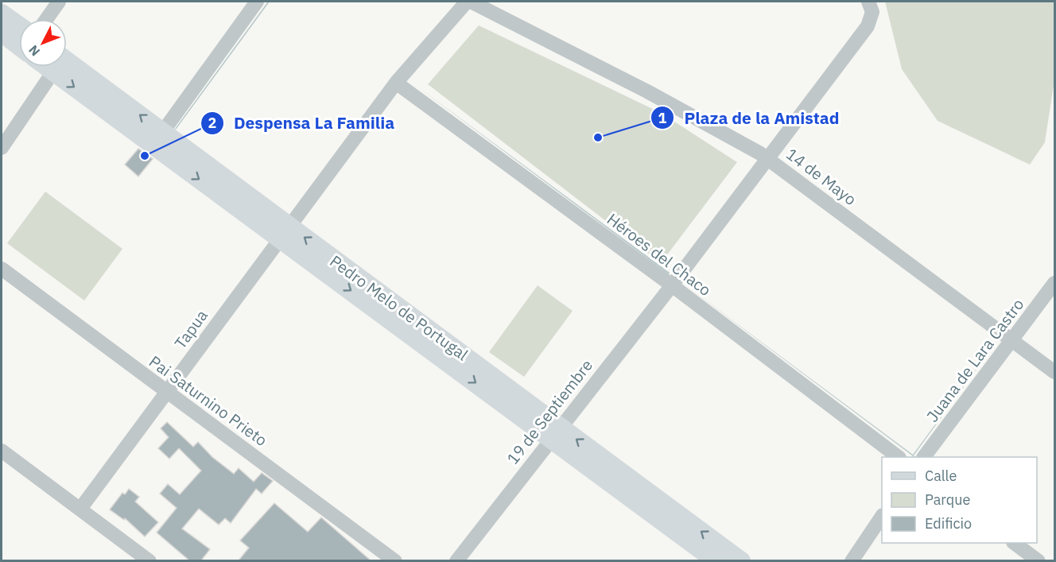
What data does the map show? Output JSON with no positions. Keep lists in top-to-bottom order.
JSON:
{
  "streets": {
    "street": [
      "14 de Mayo",
      "Héroes del Chaco",
      "Pedro Melo de Portugal",
      "Tapua",
      "Juana de Lara Castro",
      "Pai Saturnino Prieto",
      "19 de Septiembre"
    ]
  },
  "crossings": [
    ["14 de Mayo", "Juana de Lara Castro"],
    ["14 de Mayo", "19 de Septiembre"],
    ["Héroes del Chaco", "Tapua"],
    ["Héroes del Chaco", "19 de Septiembre"],
    ["Pedro Melo de Portugal", "Tapua"],
    ["Pedro Melo de Portugal", "19 de Septiembre"],
    ["Tapua", "Pai Saturnino Prieto"]
  ],
  "places": ["Plaza de la Amistad", "Despensa La Familia"],
  "legend": ["Calle", "Parque", "Edificio"],
  "north": "bottom left"
}
